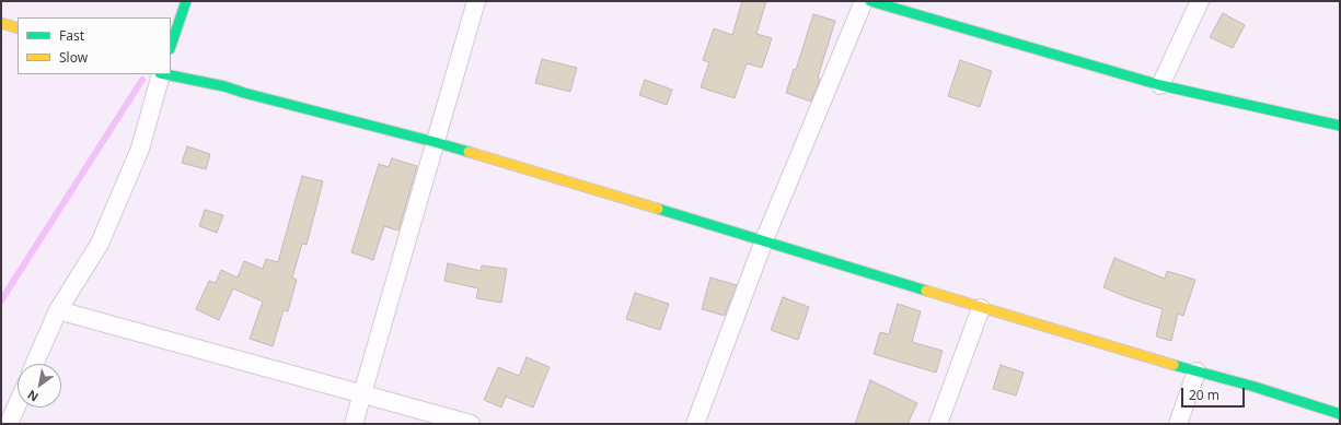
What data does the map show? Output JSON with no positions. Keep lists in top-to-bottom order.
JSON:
{
  "legend": ["Fast", "Slow"],
  "scale_bar": "20 m",
  "north": "bottom left"
}
